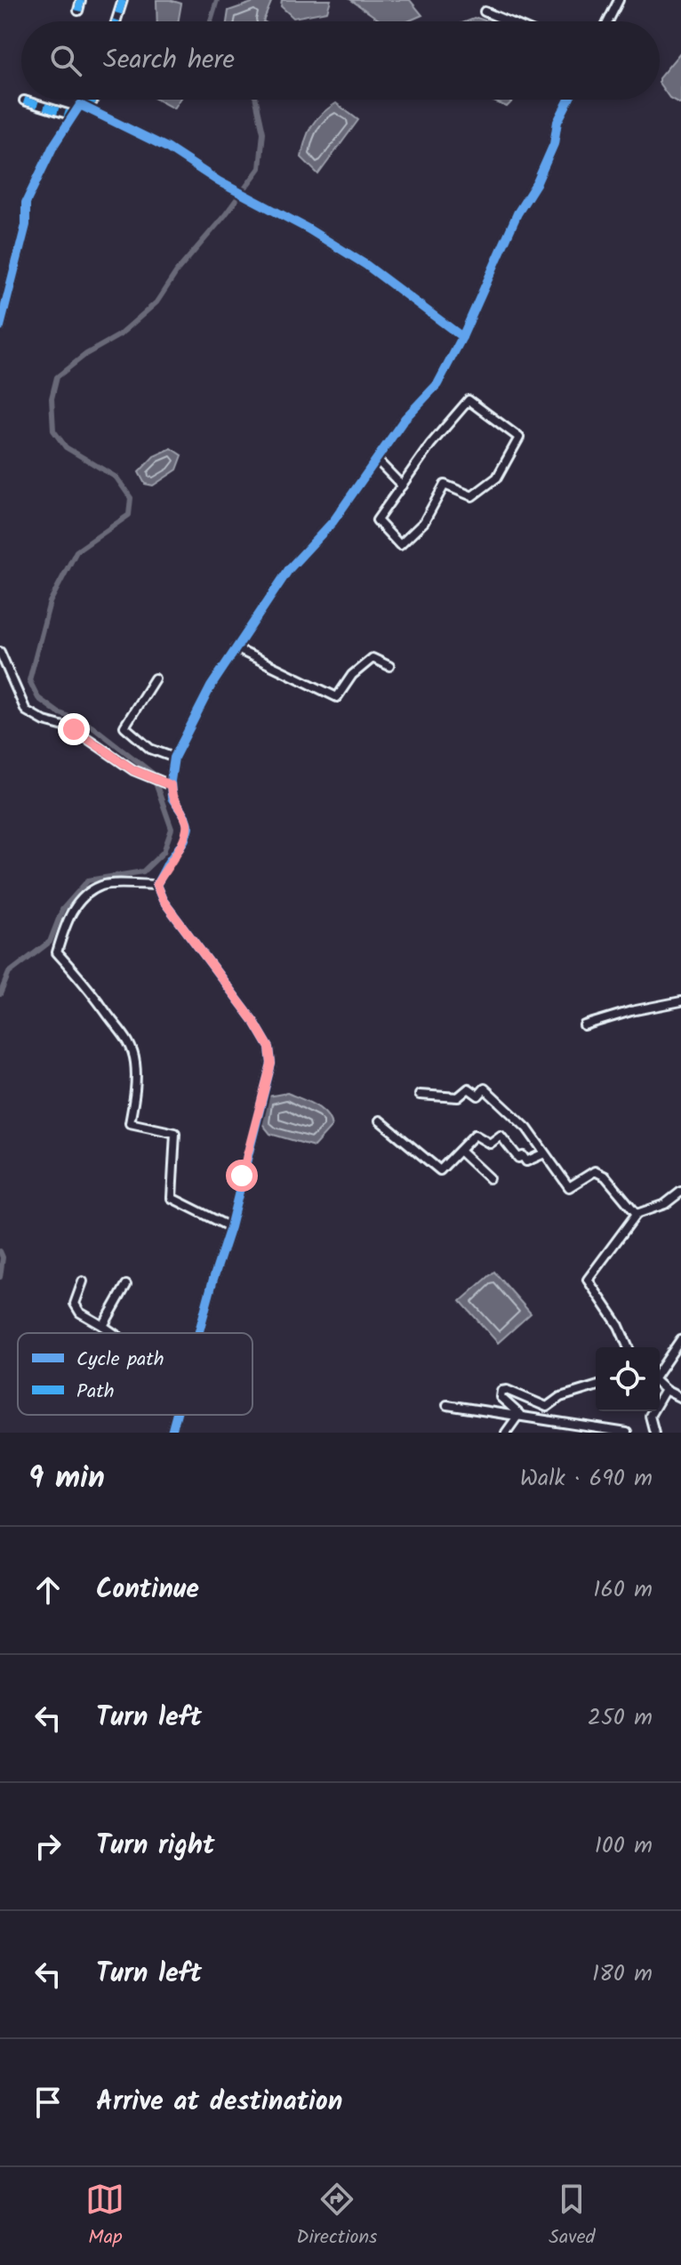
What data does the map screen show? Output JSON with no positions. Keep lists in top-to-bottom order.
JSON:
{
  "legend": ["Cycle path", "Path"],
  "page": {
    "search": "Search here",
    "heading": ["9 min", "Walk · 690 m"],
    "list": [
      ["Continue", "160 m"],
      ["Turn left", "250 m"],
      ["Turn right", "100 m"],
      ["Turn left", "180 m"],
      "Arrive at destination"
    ],
    "nav": ["Map", "Directions", "Saved"]
  }
}
